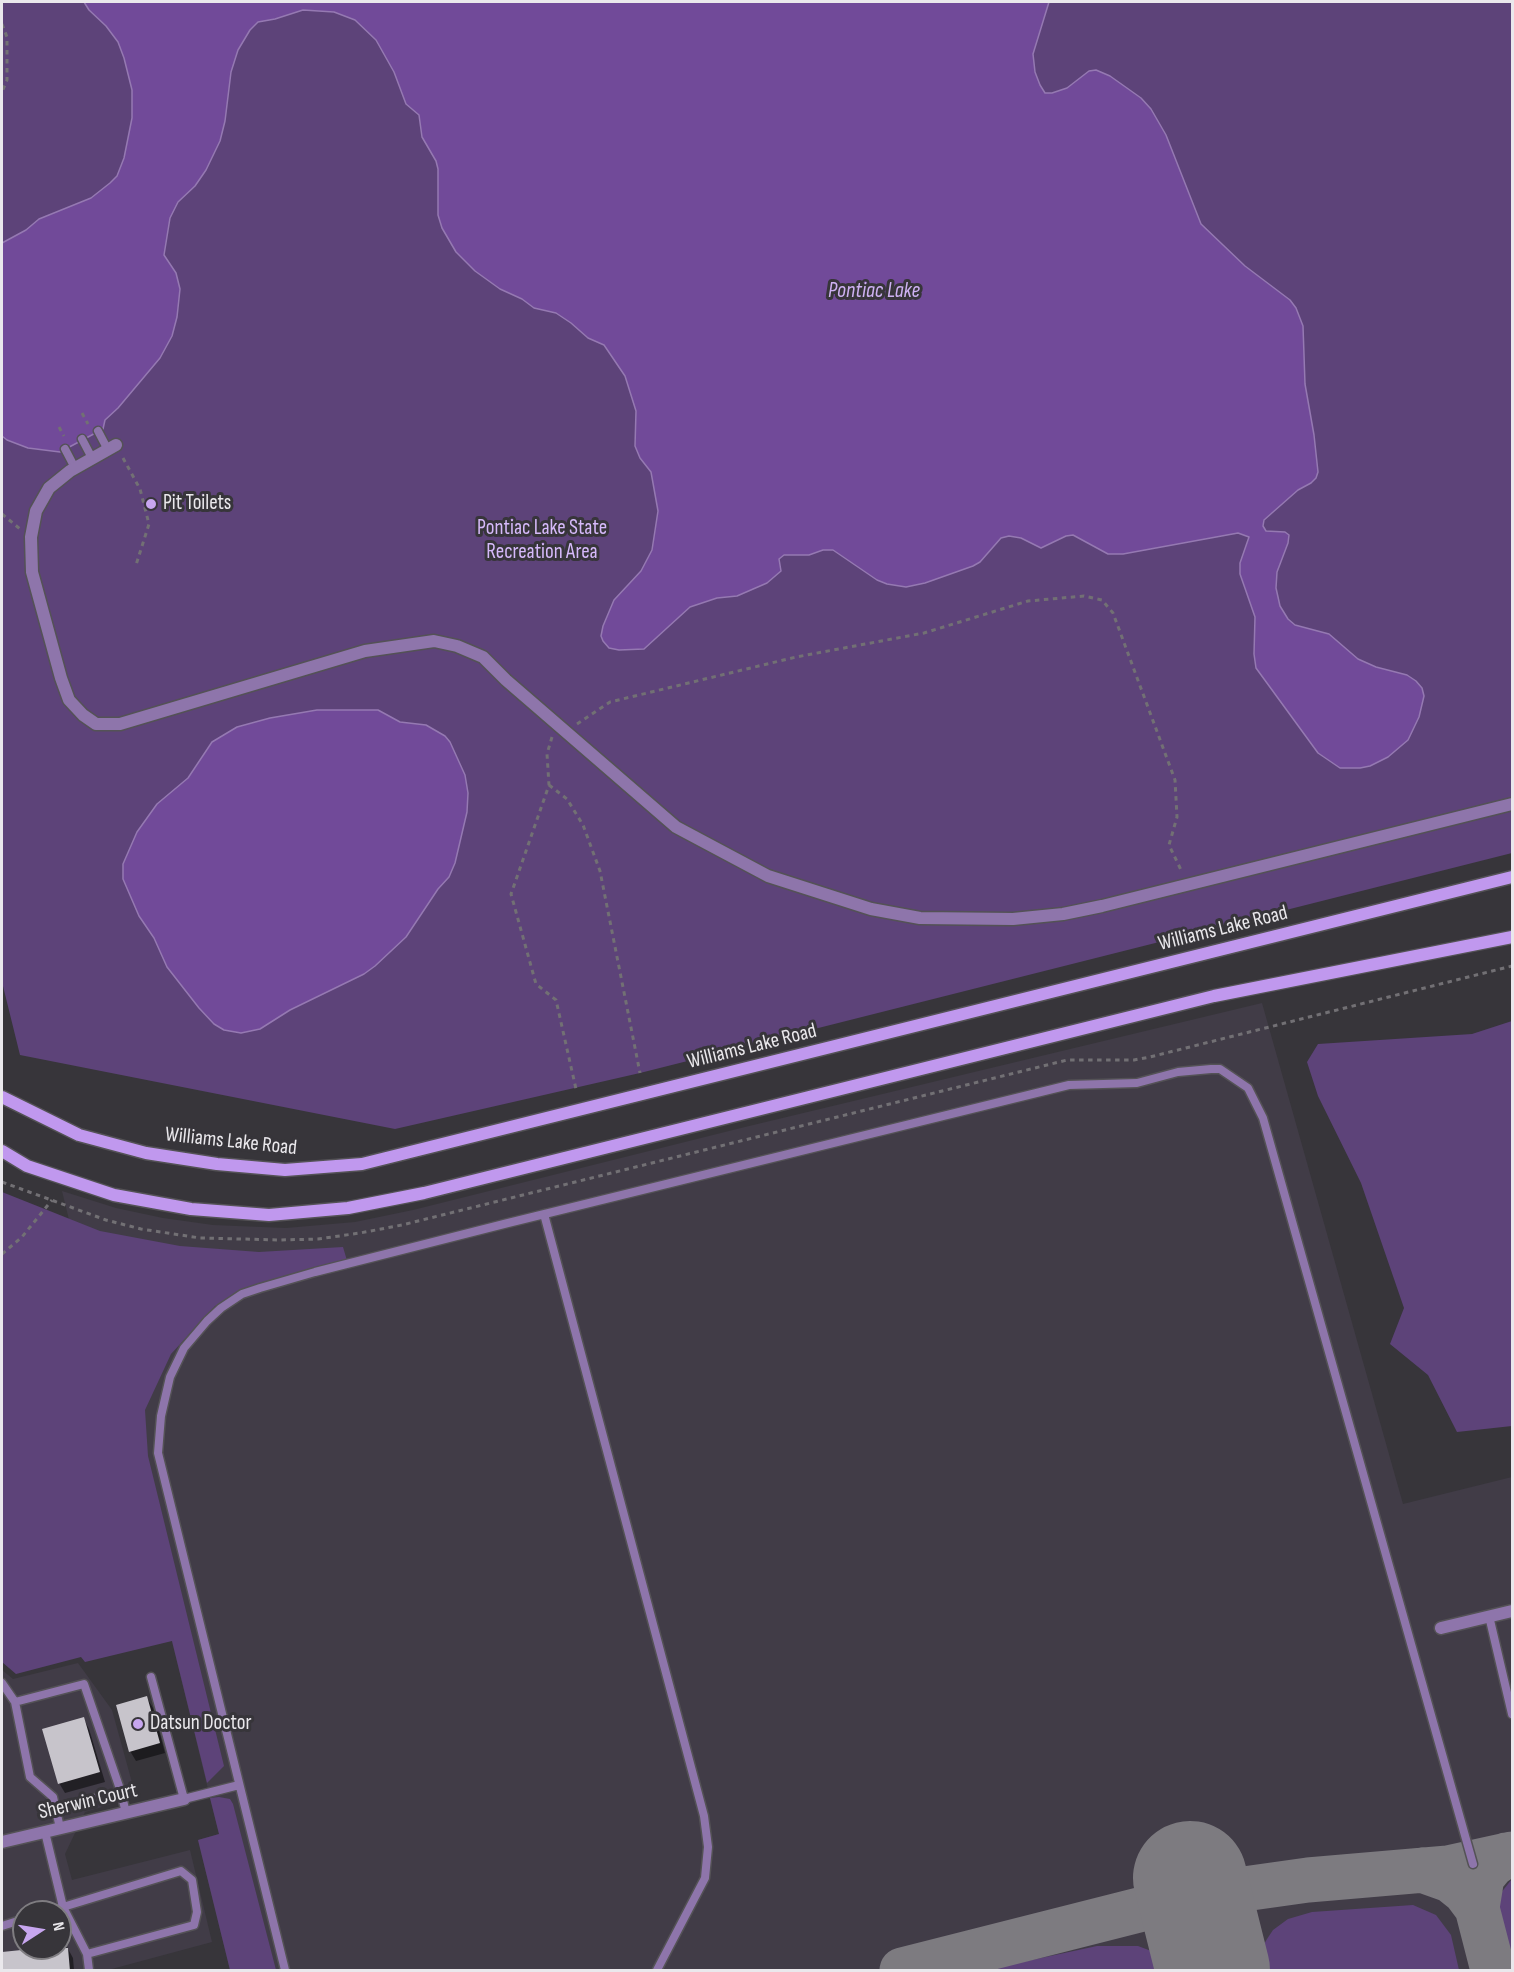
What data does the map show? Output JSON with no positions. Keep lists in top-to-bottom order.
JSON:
{
  "streets": {
    "main road": ["Williams Lake Road"],
    "street": ["Sherwin Court"]
  },
  "water": ["Pontiac Lake"],
  "parks": ["Pontiac Lake State Recreation Area"],
  "places": ["Pit Toilets", "Datsun Doctor"],
  "north": "right"
}
